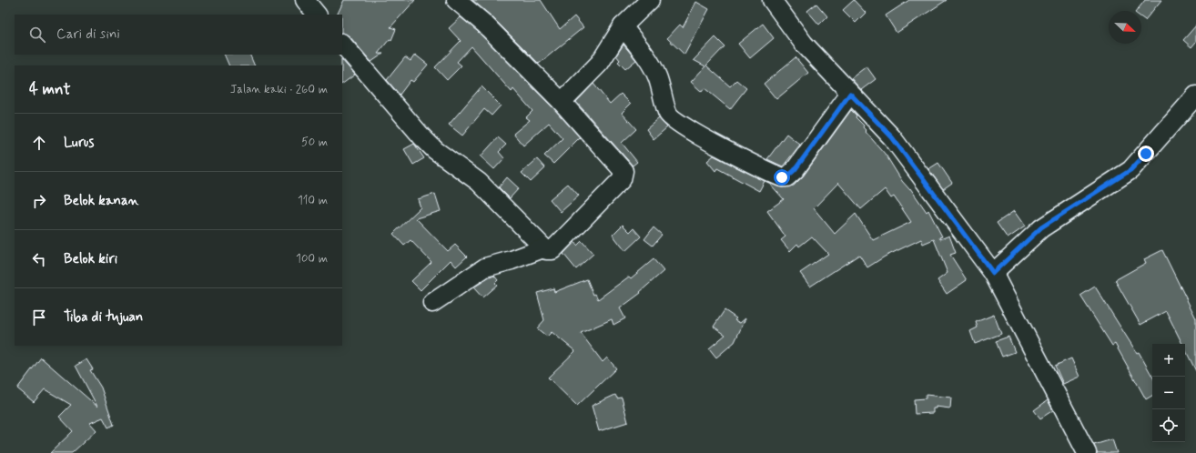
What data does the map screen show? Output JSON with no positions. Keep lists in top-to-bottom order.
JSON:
{
  "north": "bottom right",
  "page": {
    "search": "Cari di sini",
    "heading": ["4 mnt", "Jalan kaki · 260 m"],
    "list": [
      ["Lurus", "50 m"],
      ["Belok kanan", "110 m"],
      ["Belok kiri", "100 m"],
      "Tiba di tujuan"
    ],
    "map_buttons": ["+", "−"]
  }
}
